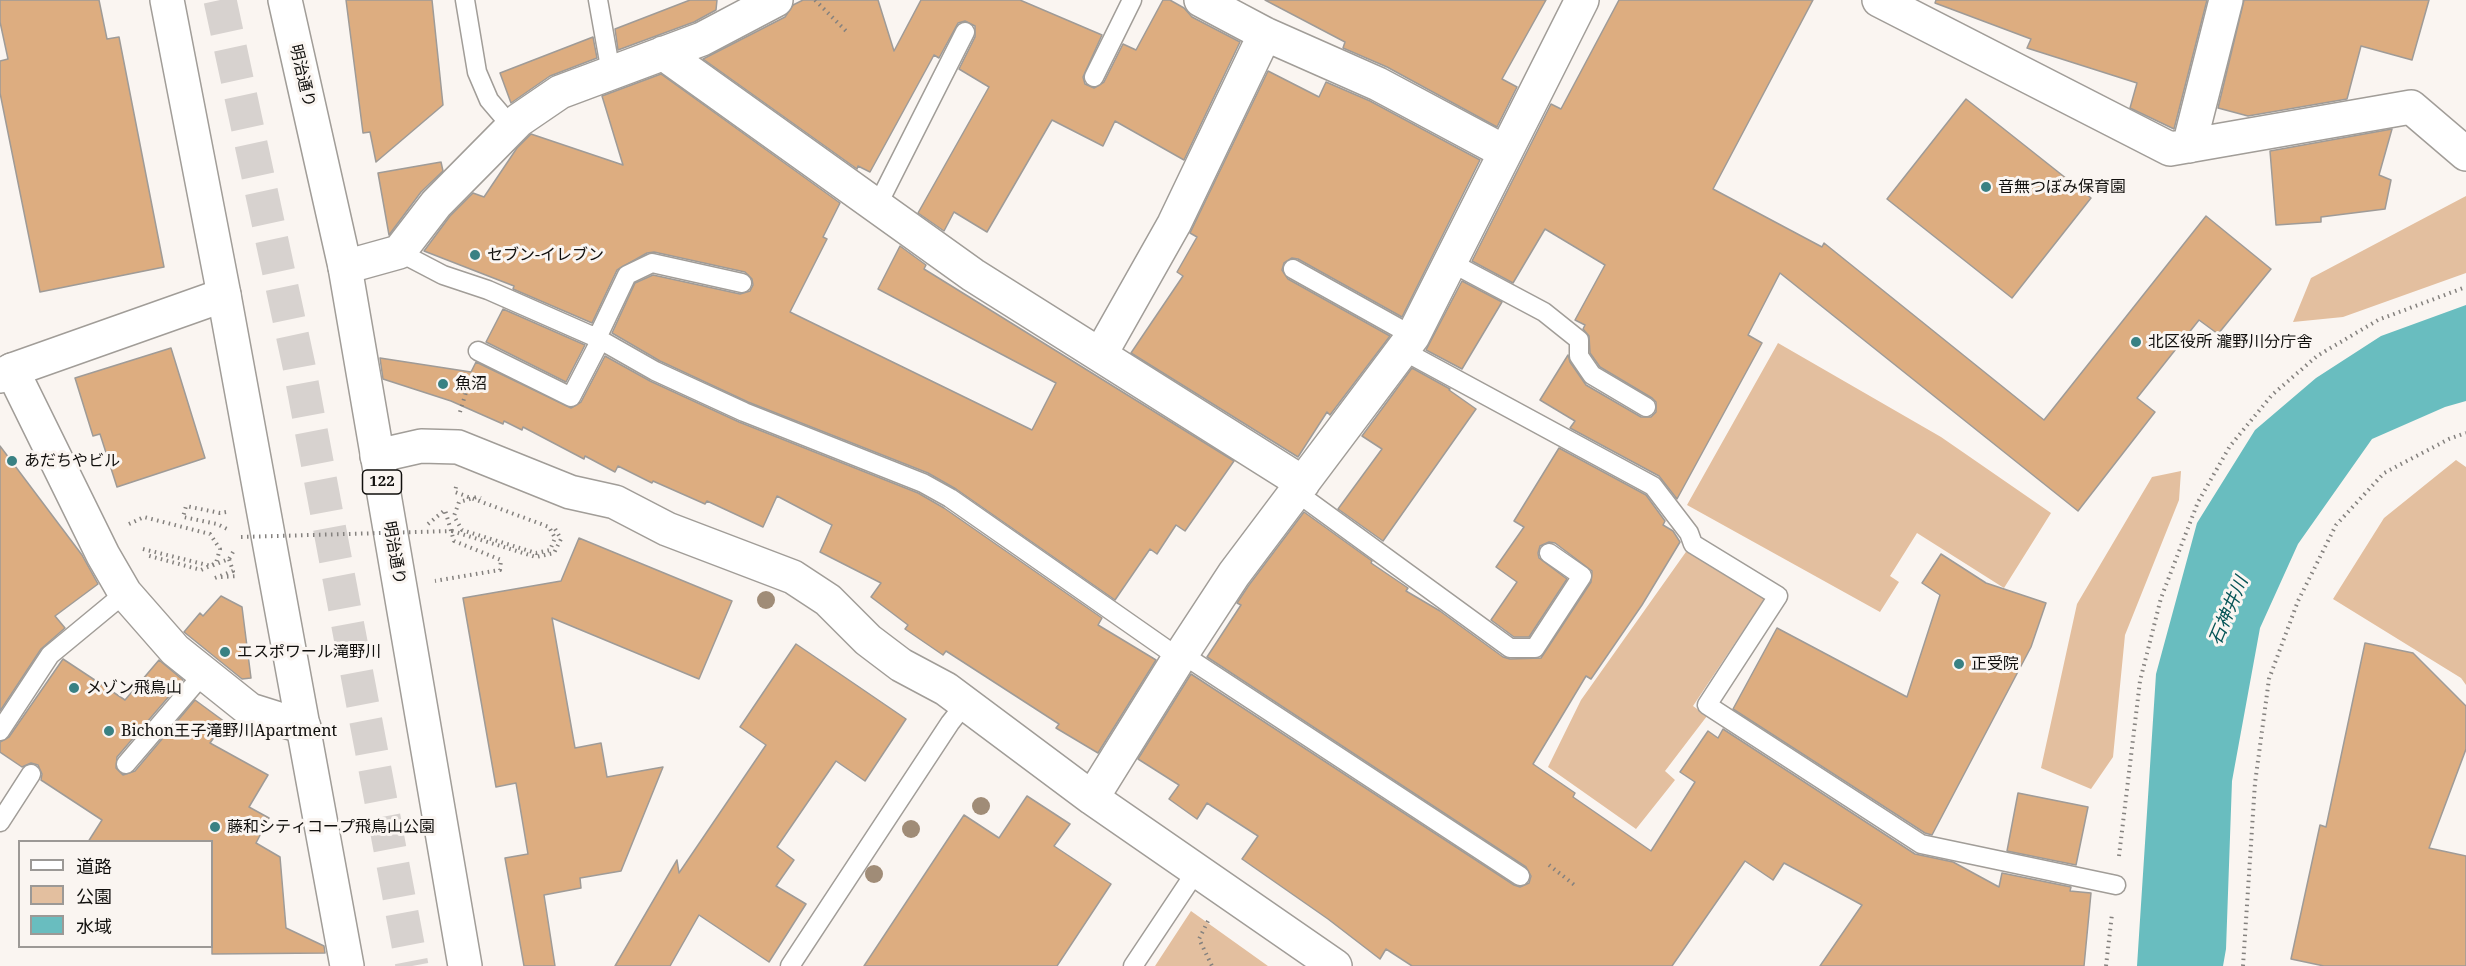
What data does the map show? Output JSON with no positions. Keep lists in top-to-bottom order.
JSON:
{
  "streets": {
    "main road": ["明治通り", "122"]
  },
  "water": ["石神井川"],
  "places": [
    "音無つぼみ保育園",
    "セブン-イレブン",
    "北区役所 瀧野川分庁舎",
    "魚沼",
    "あだちやビル",
    "エスポワール滝野川",
    "正受院",
    "メゾン飛鳥山",
    "Bichon王子滝野川Apartment",
    "藤和シティコープ飛鳥山公園"
  ],
  "legend": ["道路", "公園", "水域"]
}
